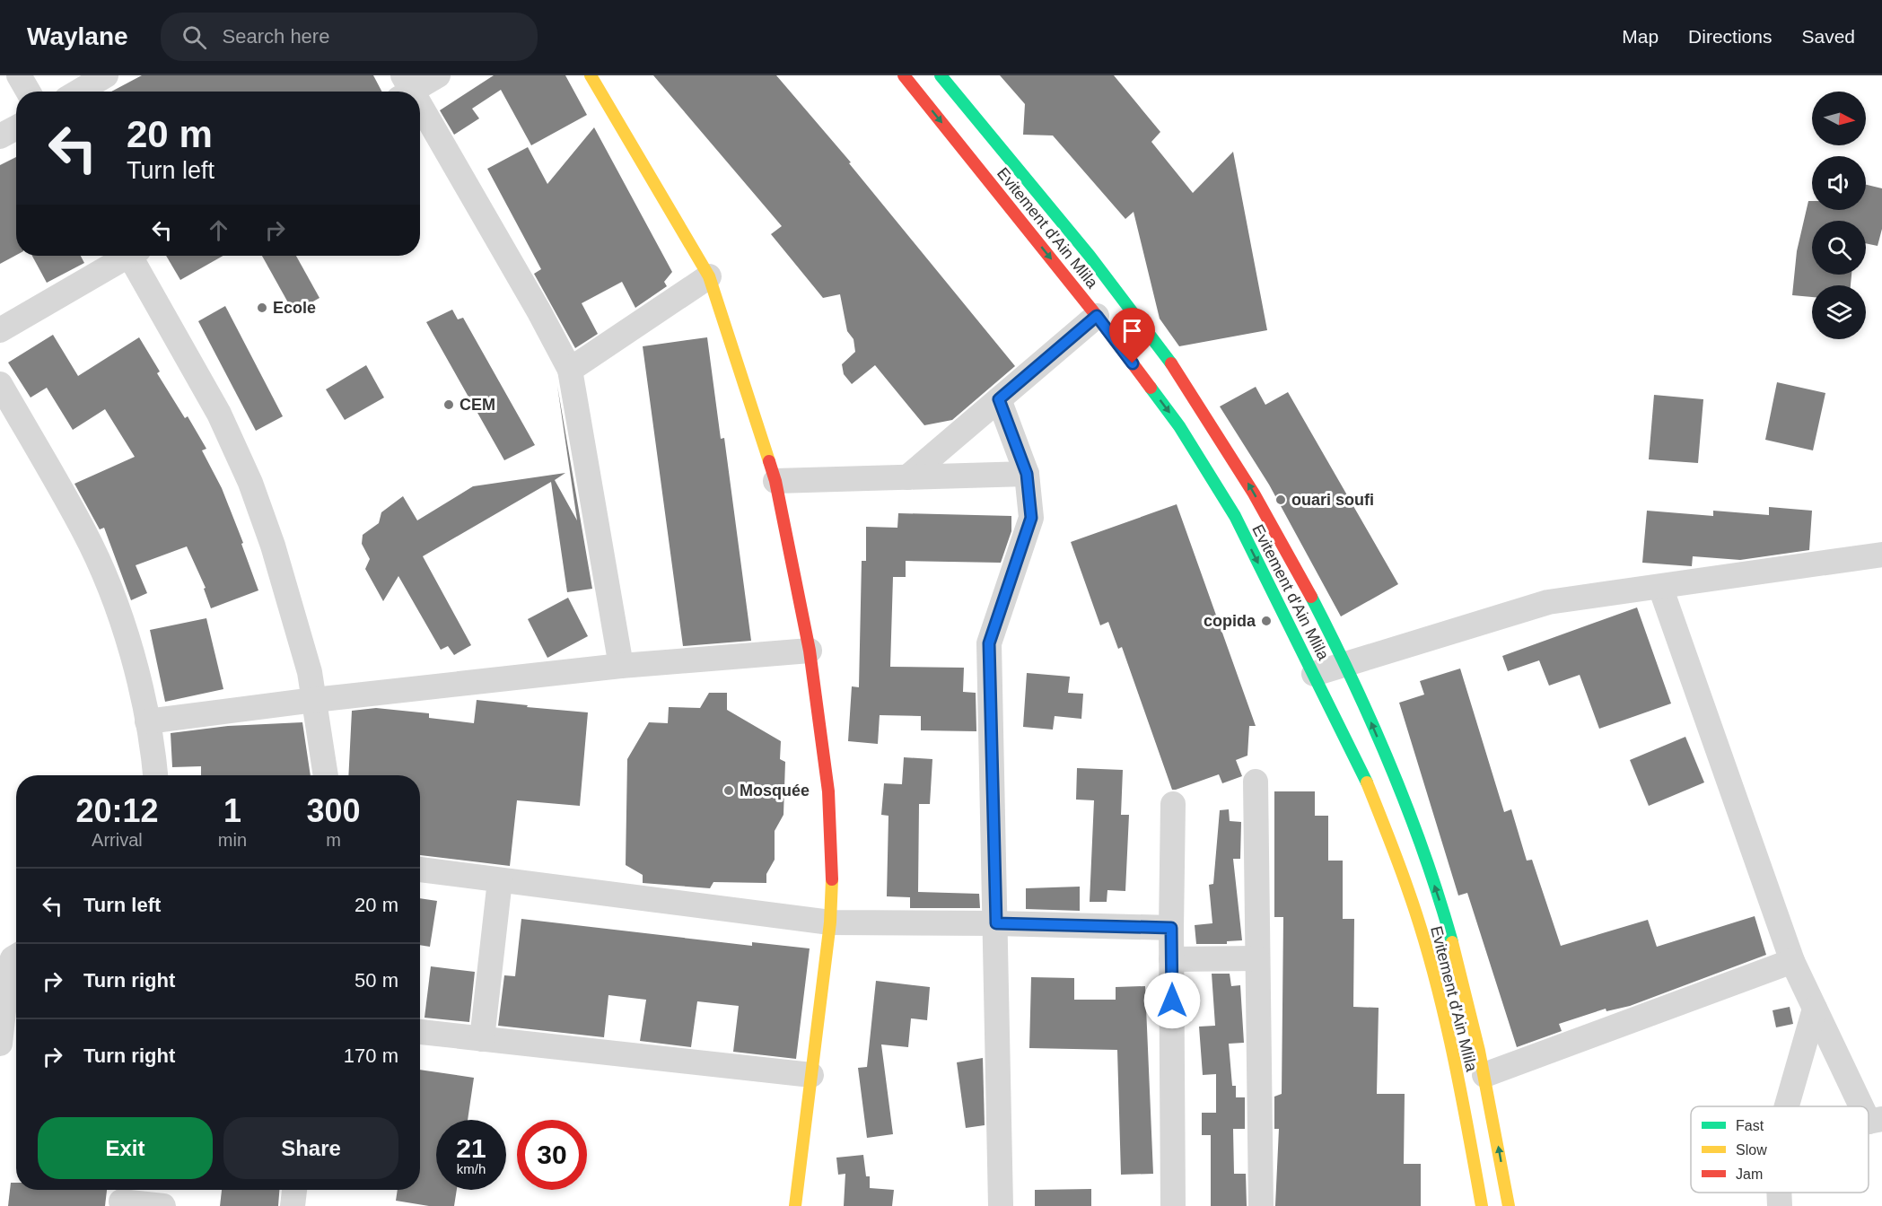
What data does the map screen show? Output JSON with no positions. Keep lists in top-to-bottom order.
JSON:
{
  "streets": {
    "main road": ["Evitement d'Ain Mlila"]
  },
  "places": [
    "Ecole",
    "CEM",
    "ouari soufi",
    "copida",
    "Mosquée"
  ],
  "legend": ["Fast", "Slow", "Jam"],
  "north": "right",
  "page": {
    "header": "Waylane",
    "search": "Search here",
    "nav": ["Map", "Directions", "Saved"],
    "turn": ["20 m", "Turn left"],
    "eta": [
      "20:12",
      "Arrival",
      "1",
      "min",
      "300",
      "m"
    ],
    "list": [
      {
        "name": "Turn left",
        "value": "20 m"
      },
      {
        "name": "Turn right",
        "value": "50 m"
      },
      {
        "name": "Turn right",
        "value": "170 m"
      }
    ],
    "buttons": ["Exit", "Share"],
    "speed": "21 km/h",
    "limit": "30"
  }
}
